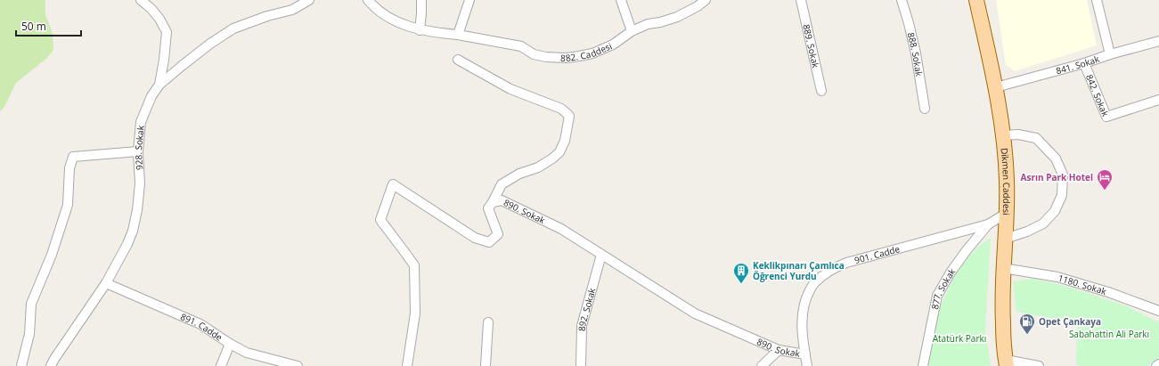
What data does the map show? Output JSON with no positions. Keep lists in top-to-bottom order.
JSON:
{
  "streets": {
    "main road": ["Dikmen Caddesi"],
    "street": [
      "889. Sokak",
      "882. Caddesi",
      "888. Sokak",
      "841. Sokak",
      "842. Sokak",
      "928. Sokak",
      "890. Sokak",
      "901. Cadde",
      "1180. Sokak",
      "877. Sokak",
      "892. Sokak",
      "891. Cadde"
    ]
  },
  "crossings": [
    ["841. Sokak", "842. Sokak"],
    ["841. Sokak", "Dikmen Caddesi"],
    ["928. Sokak", "891. Cadde"],
    ["Dikmen Caddesi", "901. Cadde"],
    ["Dikmen Caddesi", "1180. Sokak"],
    ["890. Sokak", "901. Cadde"],
    ["890. Sokak", "892. Sokak"],
    ["901. Cadde", "877. Sokak"]
  ],
  "parks": ["Sabahattin Ali Parkı", "Atatürk Parkı"],
  "places": {
    "hotel": ["Asrın Park Hotel"],
    "building": ["Keklikpınarı Çamlıca Öğrenci Yurdu"],
    "fuel station": ["Opet Çankaya"]
  },
  "scale_bar": "50 m"
}
